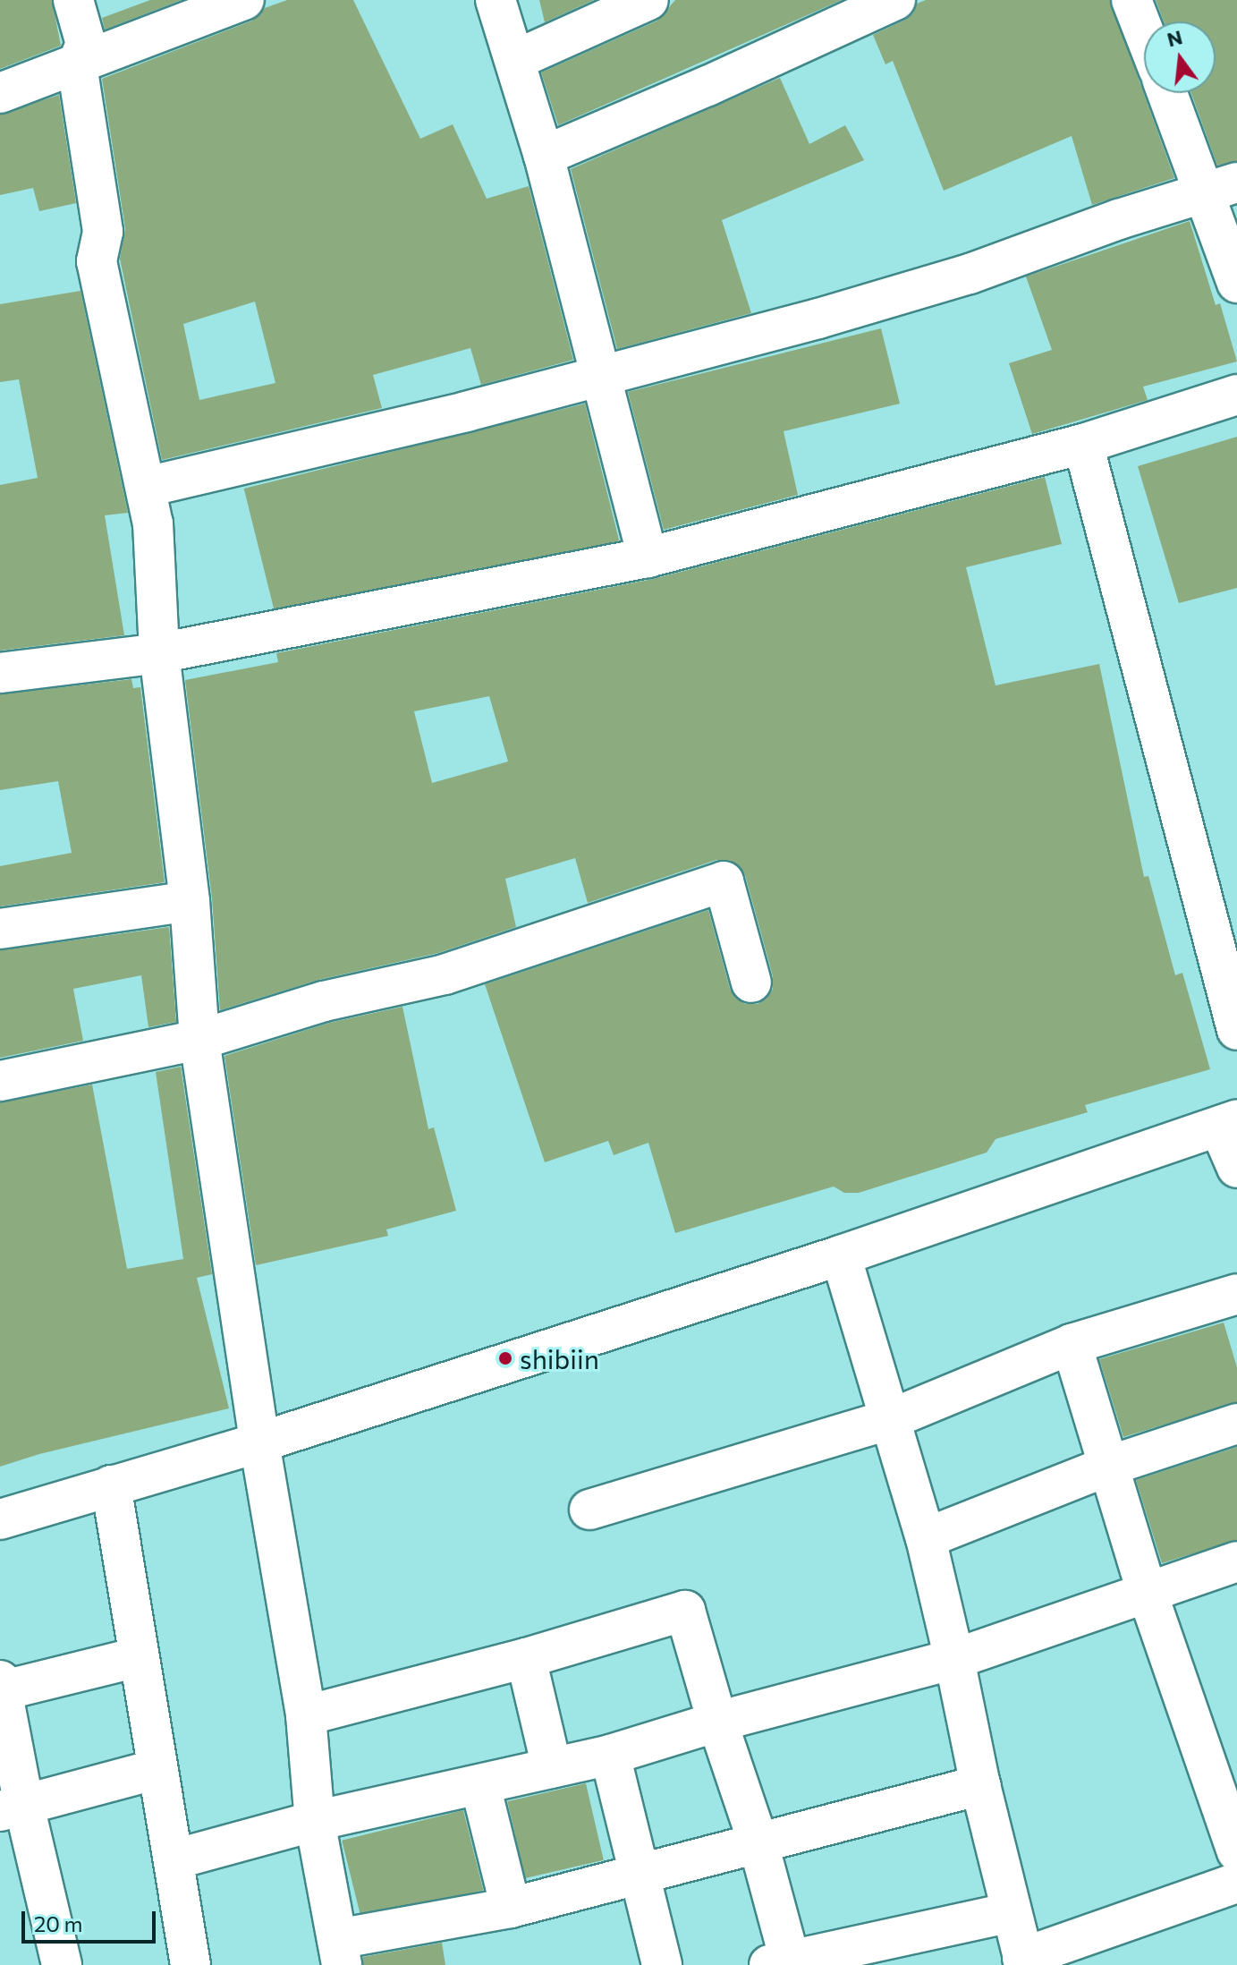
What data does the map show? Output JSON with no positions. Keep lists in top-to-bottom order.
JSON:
{
  "places": ["shibiin"],
  "scale_bar": "20 m",
  "north": "top"
}
